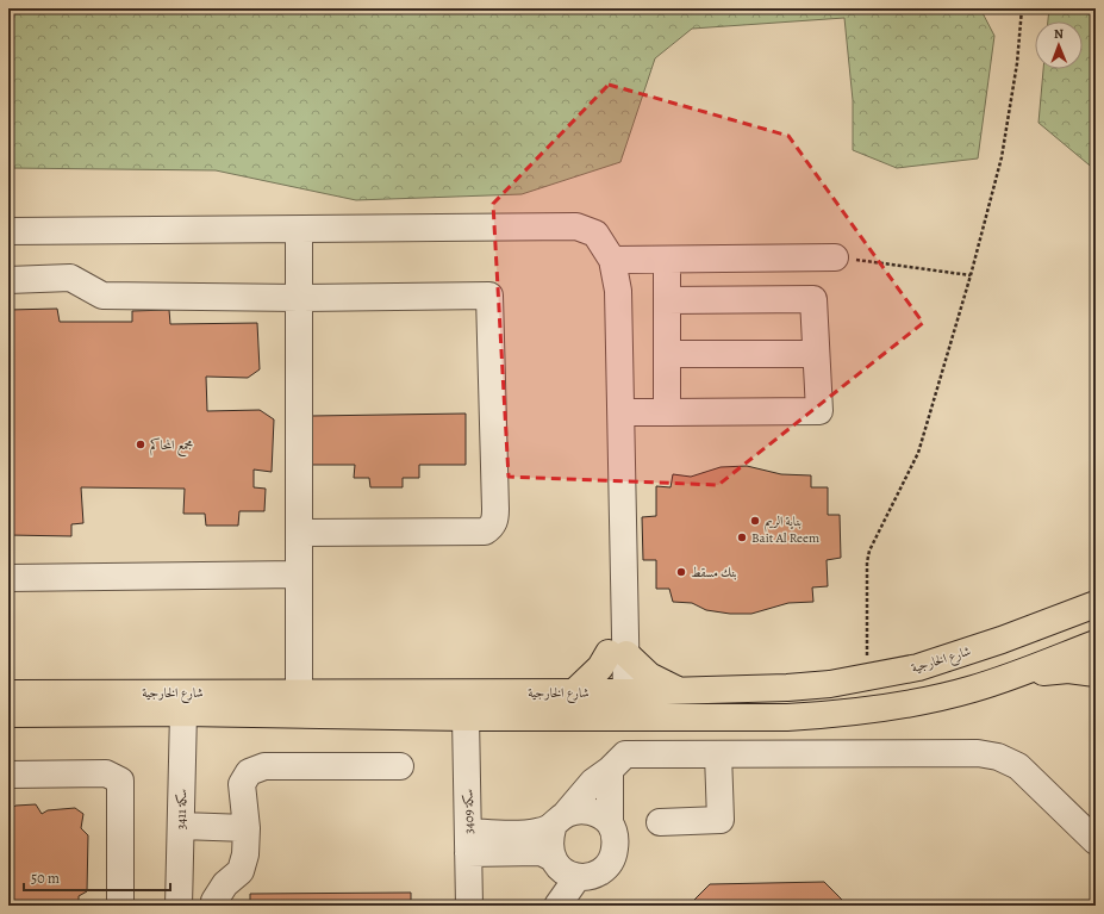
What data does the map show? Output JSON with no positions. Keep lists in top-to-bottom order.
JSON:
{
  "streets": {
    "main road": ["شارع الخارجية"],
    "street": ["سكة 3411", "سكة 3409"]
  },
  "crossings": [
    ["شارع الخارجية", "سكة 3411"],
    ["شارع الخارجية", "سكة 3409"]
  ],
  "places": [
    "مجمع المحاكم",
    "بناية الريم",
    "Bait Al Reem",
    "بنك مسقط"
  ],
  "scale_bar": "50 m",
  "north": "top"
}
